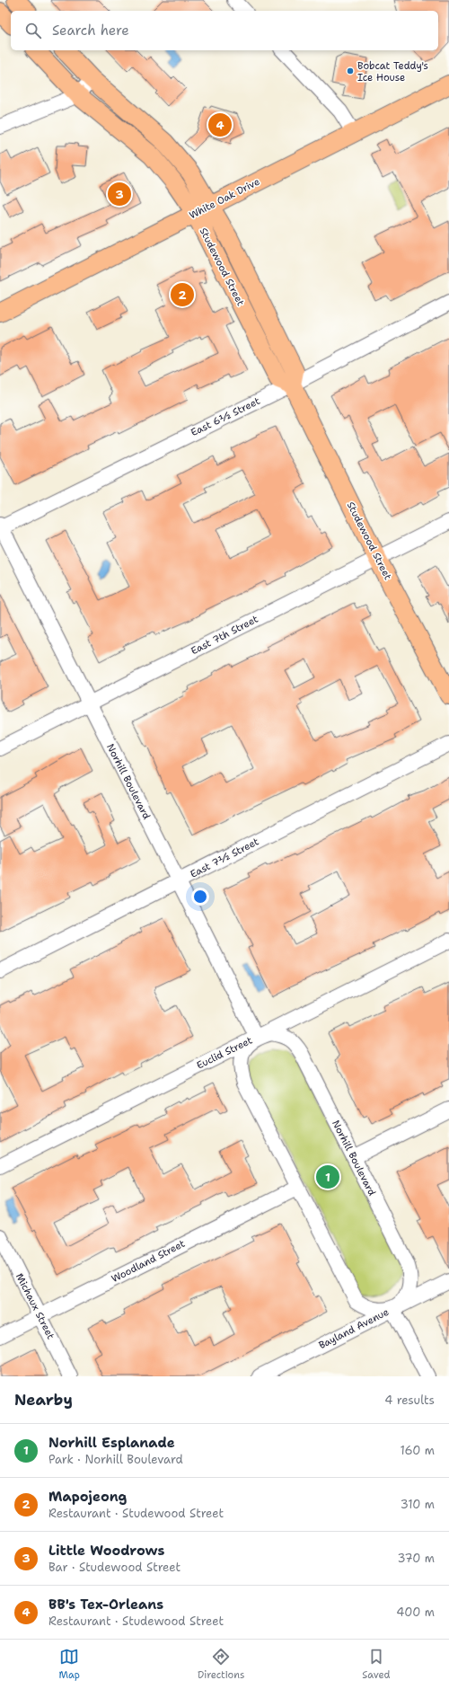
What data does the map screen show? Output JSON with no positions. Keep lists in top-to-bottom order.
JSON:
{
  "streets": {
    "main road": ["White Oak Drive", "Studewood Street"],
    "street": [
      "East 6½ Street",
      "East 7th Street",
      "Norhill Boulevard",
      "East 7½ Street",
      "Euclid Street",
      "Woodland Street",
      "Michaux Street",
      "Bayland Avenue"
    ]
  },
  "crossings": [
    ["White Oak Drive", "Studewood Street"],
    ["Studewood Street", "East 6½ Street"],
    ["Studewood Street", "East 7th Street"],
    ["East 6½ Street", "Norhill Boulevard"],
    ["East 7th Street", "Norhill Boulevard"],
    ["Norhill Boulevard", "East 7½ Street"],
    ["Norhill Boulevard", "Euclid Street"],
    ["Norhill Boulevard", "Bayland Avenue"],
    ["Woodland Street", "Michaux Street"]
  ],
  "places": ["Bobcat Teddy's Ice House"],
  "page": {
    "search": "Search here",
    "pins": [
      "4",
      "3",
      "2",
      "1"
    ],
    "heading": ["Nearby", "4 results"],
    "list": [
      {
        "mark": "1",
        "name": "Norhill Esplanade",
        "note": "Park · Norhill Boulevard",
        "value": "160 m"
      },
      {
        "mark": "2",
        "name": "Mapojeong",
        "note": "Restaurant · Studewood Street",
        "value": "310 m"
      },
      {
        "mark": "3",
        "name": "Little Woodrows",
        "note": "Bar · Studewood Street",
        "value": "370 m"
      },
      {
        "mark": "4",
        "name": "BB's Tex-Orleans",
        "note": "Restaurant · Studewood Street",
        "value": "400 m"
      }
    ],
    "nav": ["Map", "Directions", "Saved"]
  }
}
